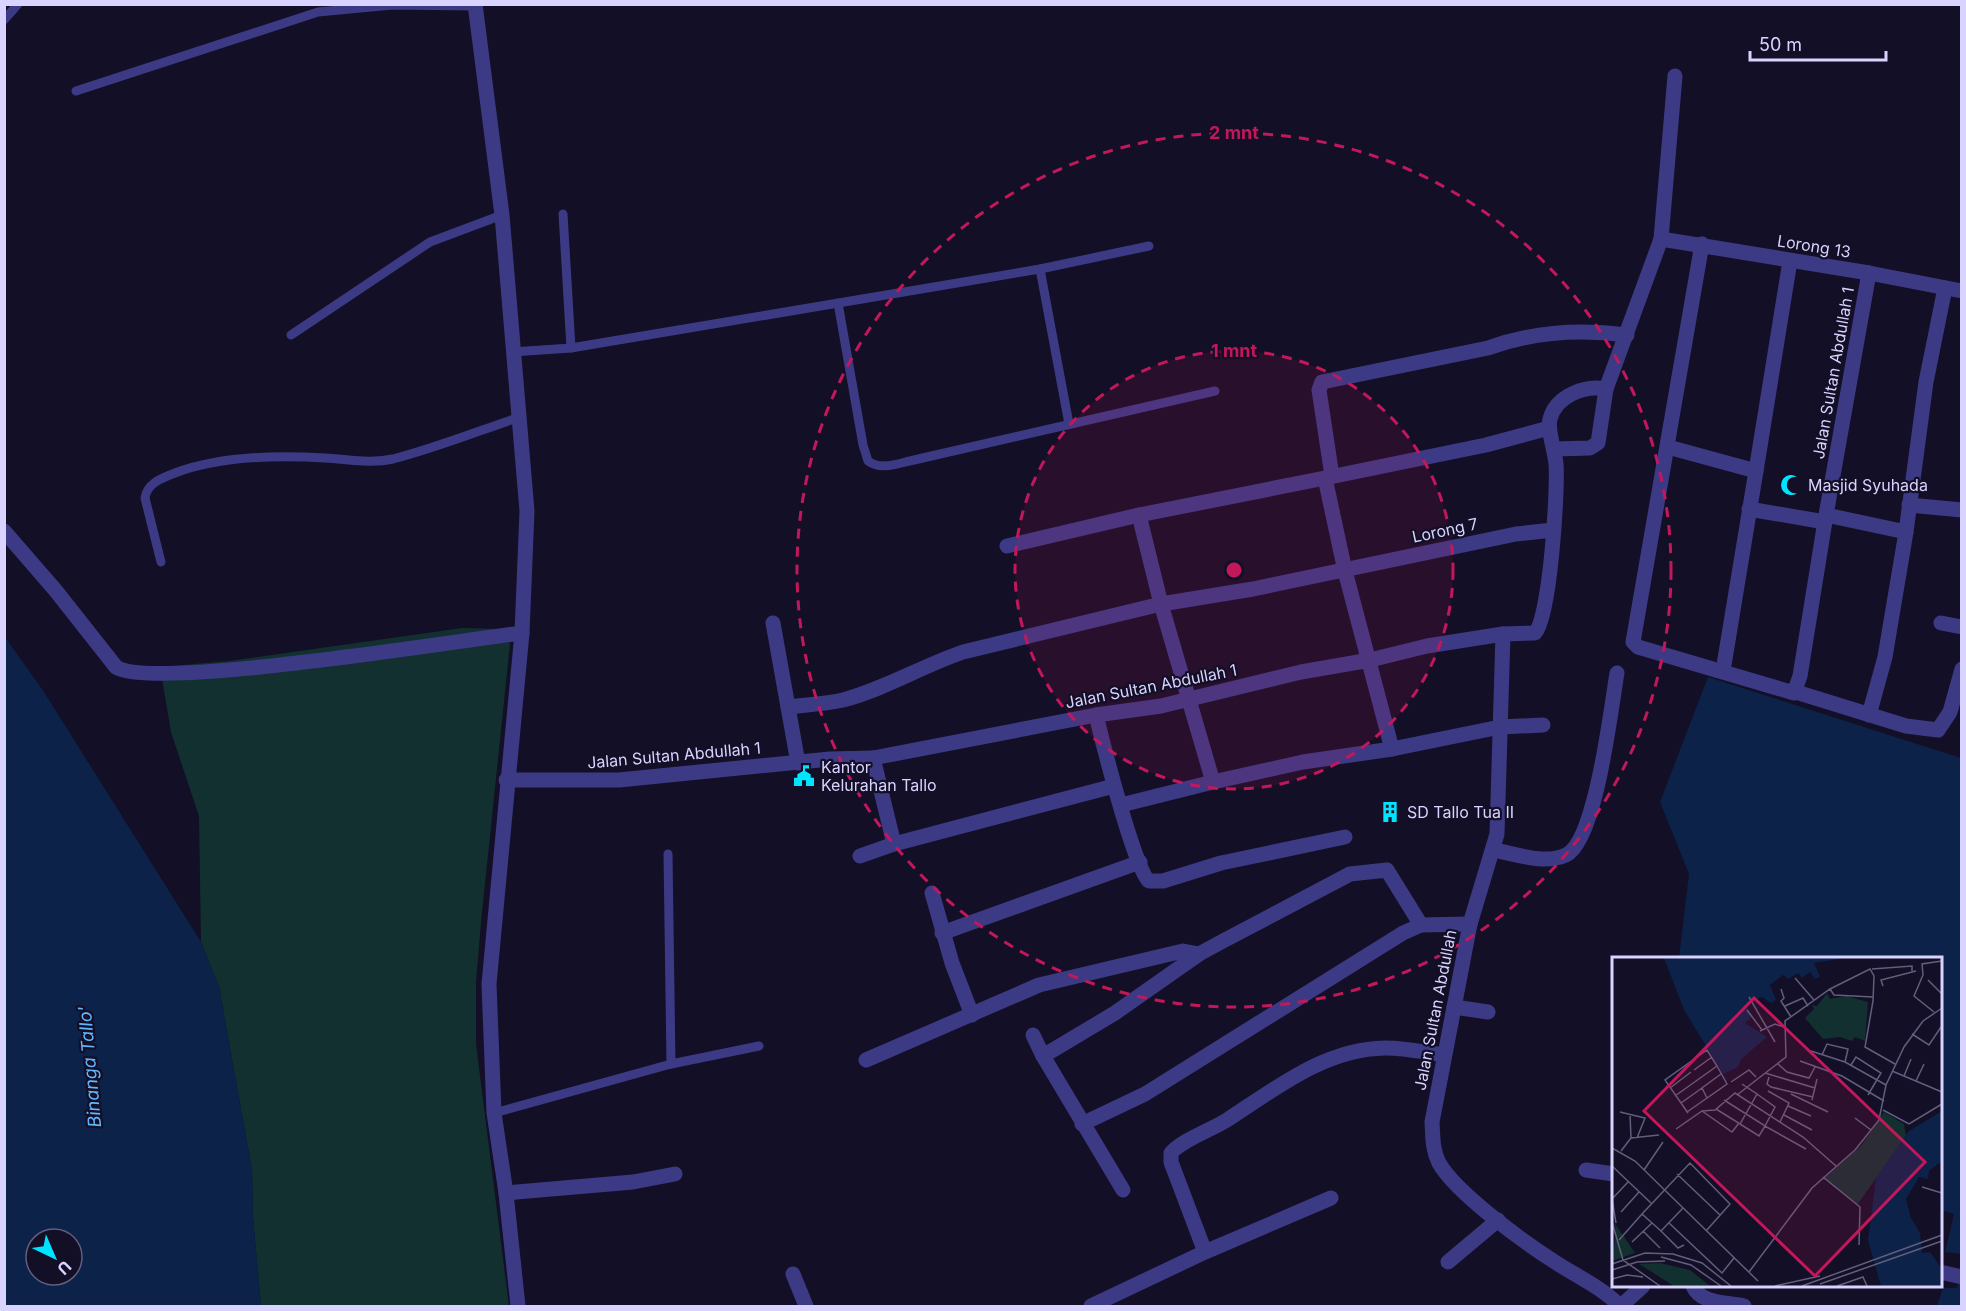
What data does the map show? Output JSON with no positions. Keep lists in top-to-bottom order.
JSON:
{
  "streets": {
    "street": [
      "Lorong 13",
      "Jalan Sultan Abdullah 1",
      "Lorong 7",
      "Jalan Sultan Abdullah"
    ]
  },
  "crossings": [
    ["Lorong 13", "Jalan Sultan Abdullah 1"],
    ["Jalan Sultan Abdullah 1", "Lorong 7"],
    ["Jalan Sultan Abdullah 1", "Jalan Sultan Abdullah"]
  ],
  "water": ["Binanga Tallo'"],
  "places": {
    "mosque": ["Masjid Syuhada"],
    "public building": ["Kantor Kelurahan Tallo"],
    "building": ["SD Tallo Tua II"]
  },
  "scale_bar": "50 m",
  "north": "bottom right",
  "rings": ["2 mnt", "1 mnt"]
}
